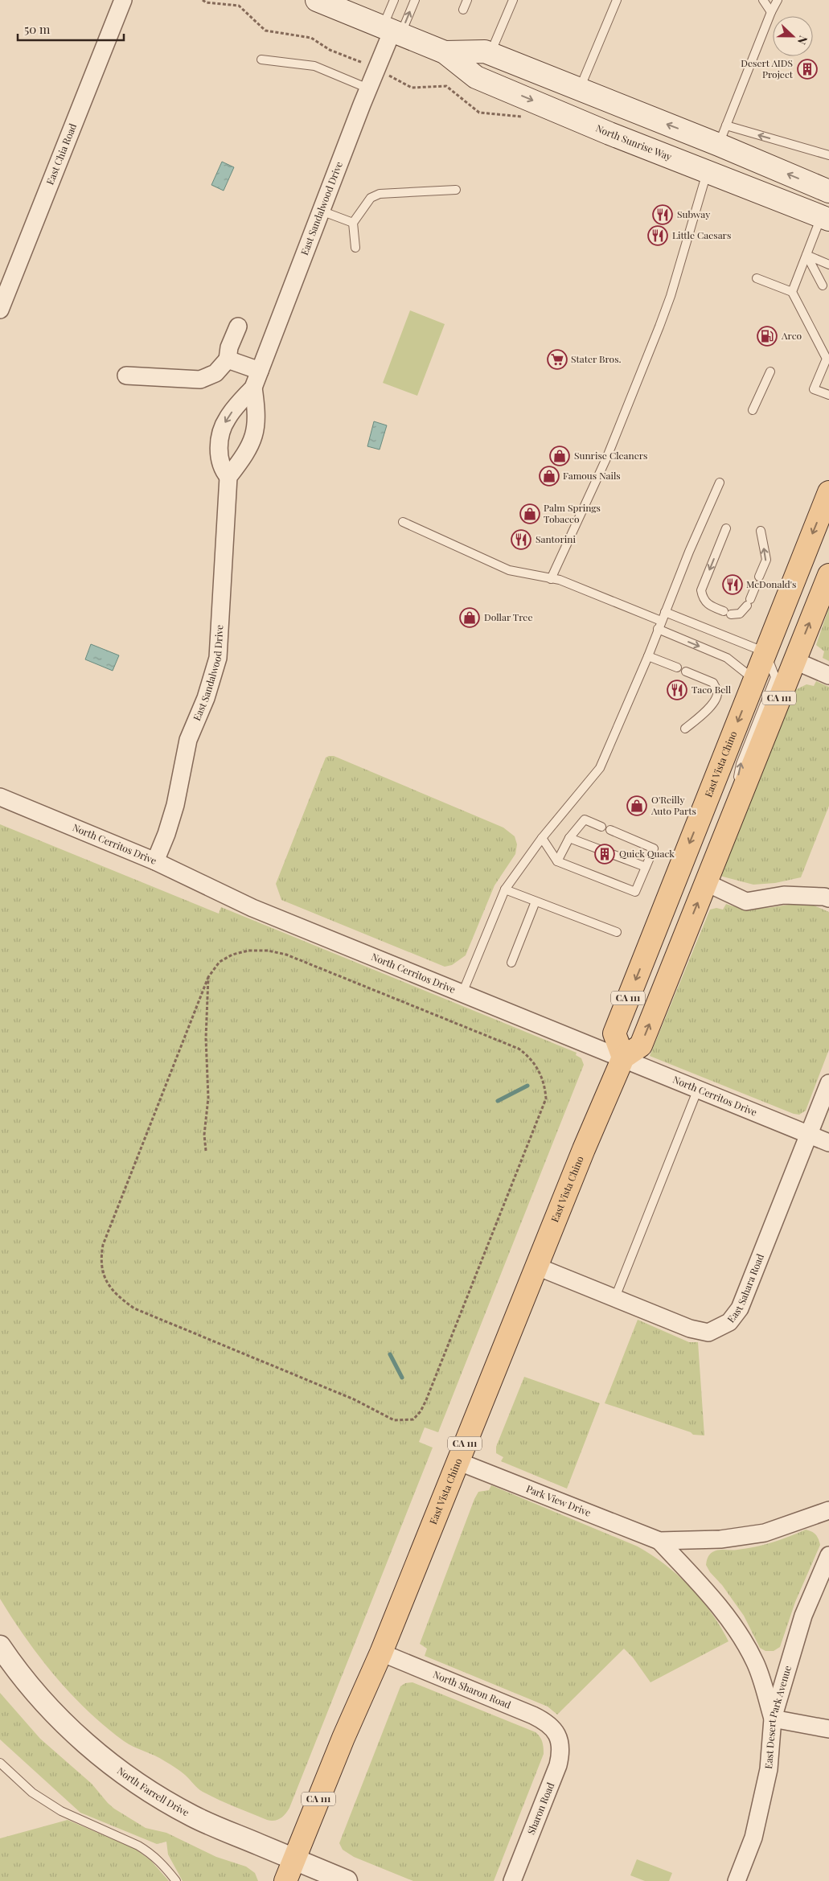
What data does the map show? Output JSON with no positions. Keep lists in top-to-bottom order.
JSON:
{
  "streets": {
    "main road": ["North Sunrise Way", "CA 111", "East Vista Chino"],
    "street": [
      "East Chia Road",
      "East Sandalwood Drive",
      "North Cerritos Drive",
      "East Sahara Road",
      "Park View Drive",
      "North Sharon Road",
      "East Desert Park Avenue",
      "North Farrell Drive",
      "Sharon Road"
    ]
  },
  "crossings": [
    ["North Sunrise Way", "East Sandalwood Drive"],
    ["East Sandalwood Drive", "North Cerritos Drive"],
    ["CA 111", "East Vista Chino"],
    ["CA 111", "North Cerritos Drive"],
    ["East Vista Chino", "North Cerritos Drive"],
    ["East Vista Chino", "East Sahara Road"],
    ["East Vista Chino", "Park View Drive"],
    ["East Vista Chino", "North Sharon Road"],
    ["East Vista Chino", "North Farrell Drive"],
    ["North Cerritos Drive", "East Sahara Road"],
    ["Park View Drive", "East Desert Park Avenue"],
    ["North Sharon Road", "Sharon Road"]
  ],
  "places": {
    "building": ["Desert AIDS Project", "Quick Quack"],
    "restaurant": [
      "Subway",
      "Little Caesars",
      "Santorini",
      "McDonald's",
      "Taco Bell"
    ],
    "fuel station": ["Arco"],
    "supermarket": ["Stater Bros."],
    "shop": [
      "Sunrise Cleaners",
      "Famous Nails",
      "Palm Springs Tobacco",
      "Dollar Tree",
      "O'Reilly Auto Parts"
    ]
  },
  "scale_bar": "50 m",
  "north": "right"
}
